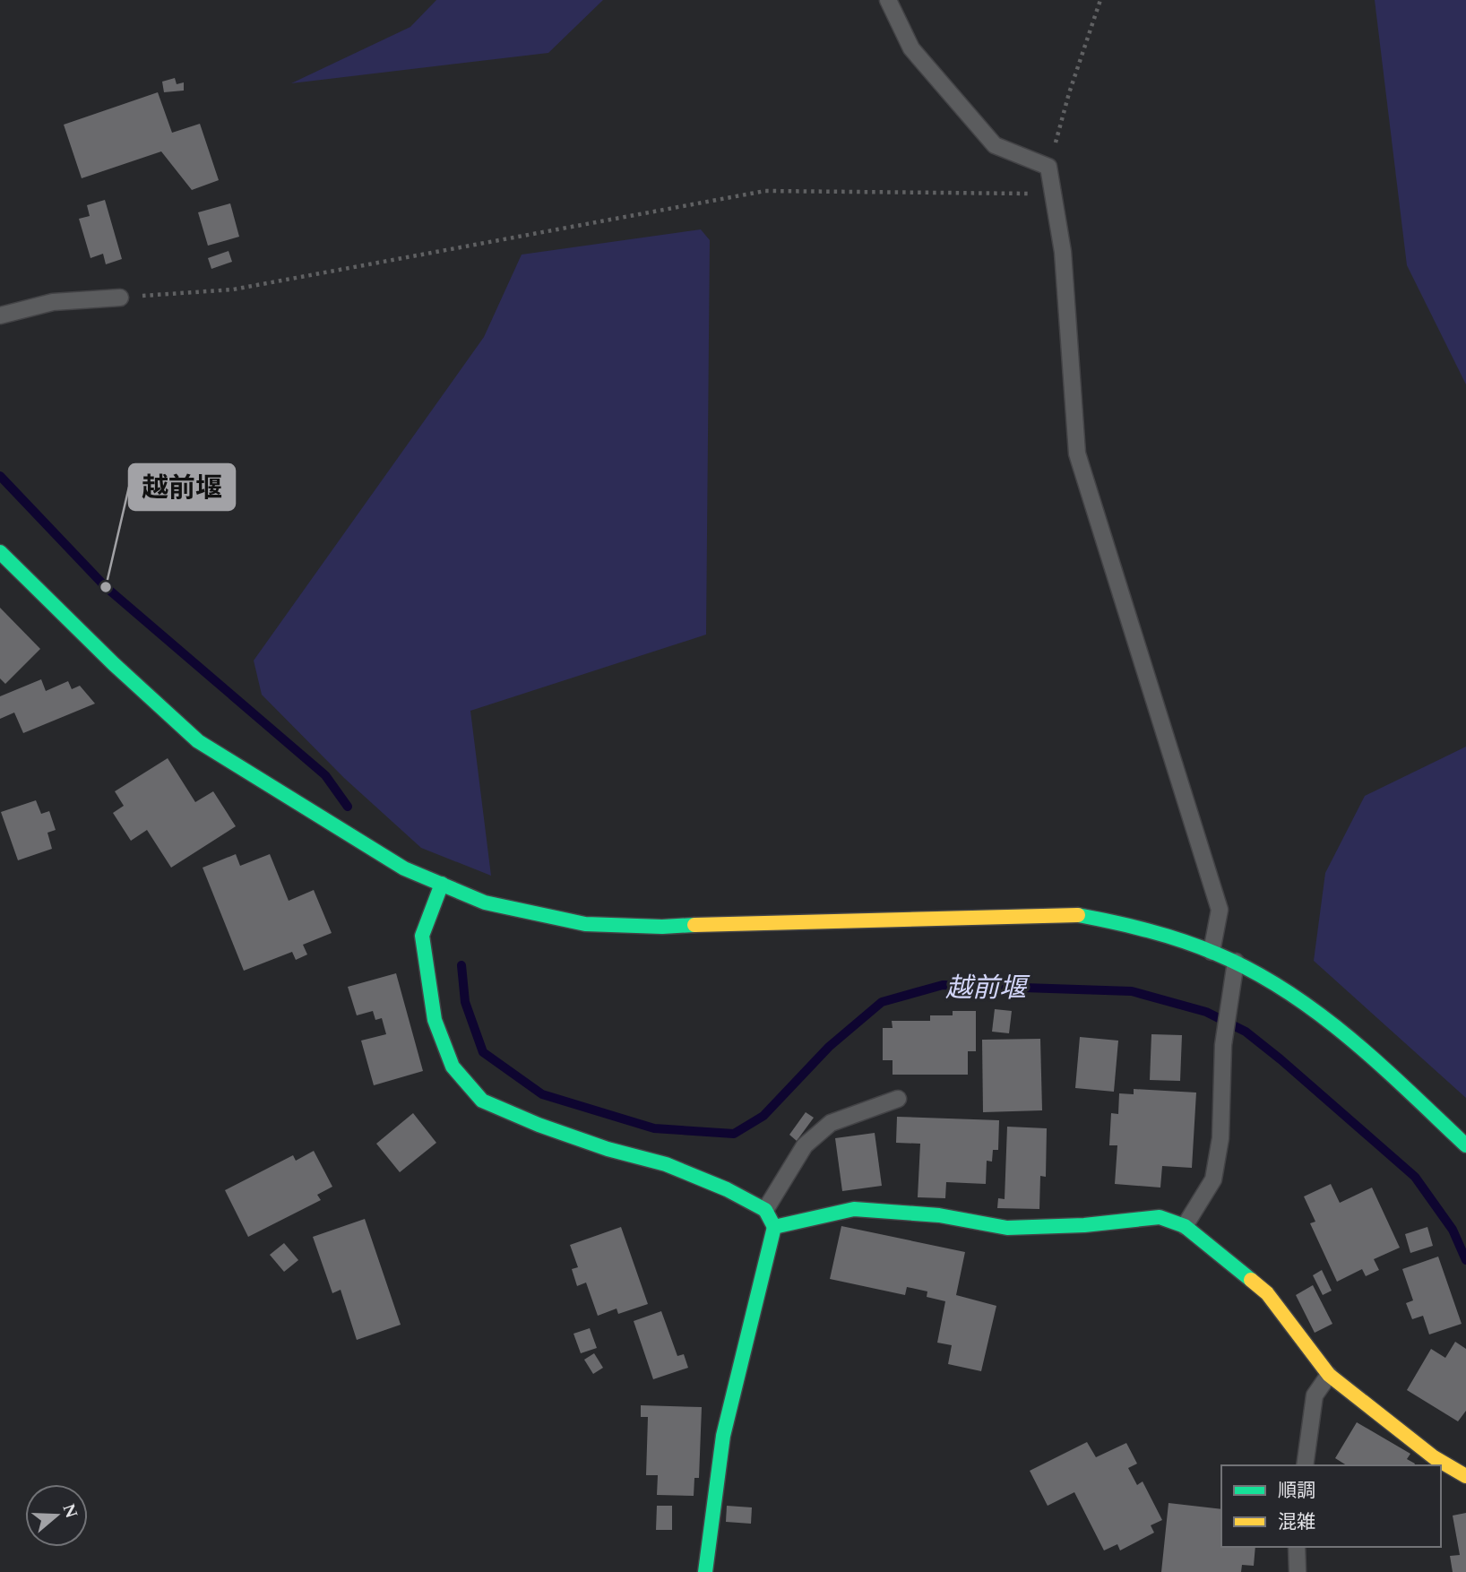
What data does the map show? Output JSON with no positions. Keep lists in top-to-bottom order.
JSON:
{
  "water": ["越前堰"],
  "places": ["越前堰"],
  "legend": ["順調", "混雑"],
  "north": "right"
}
